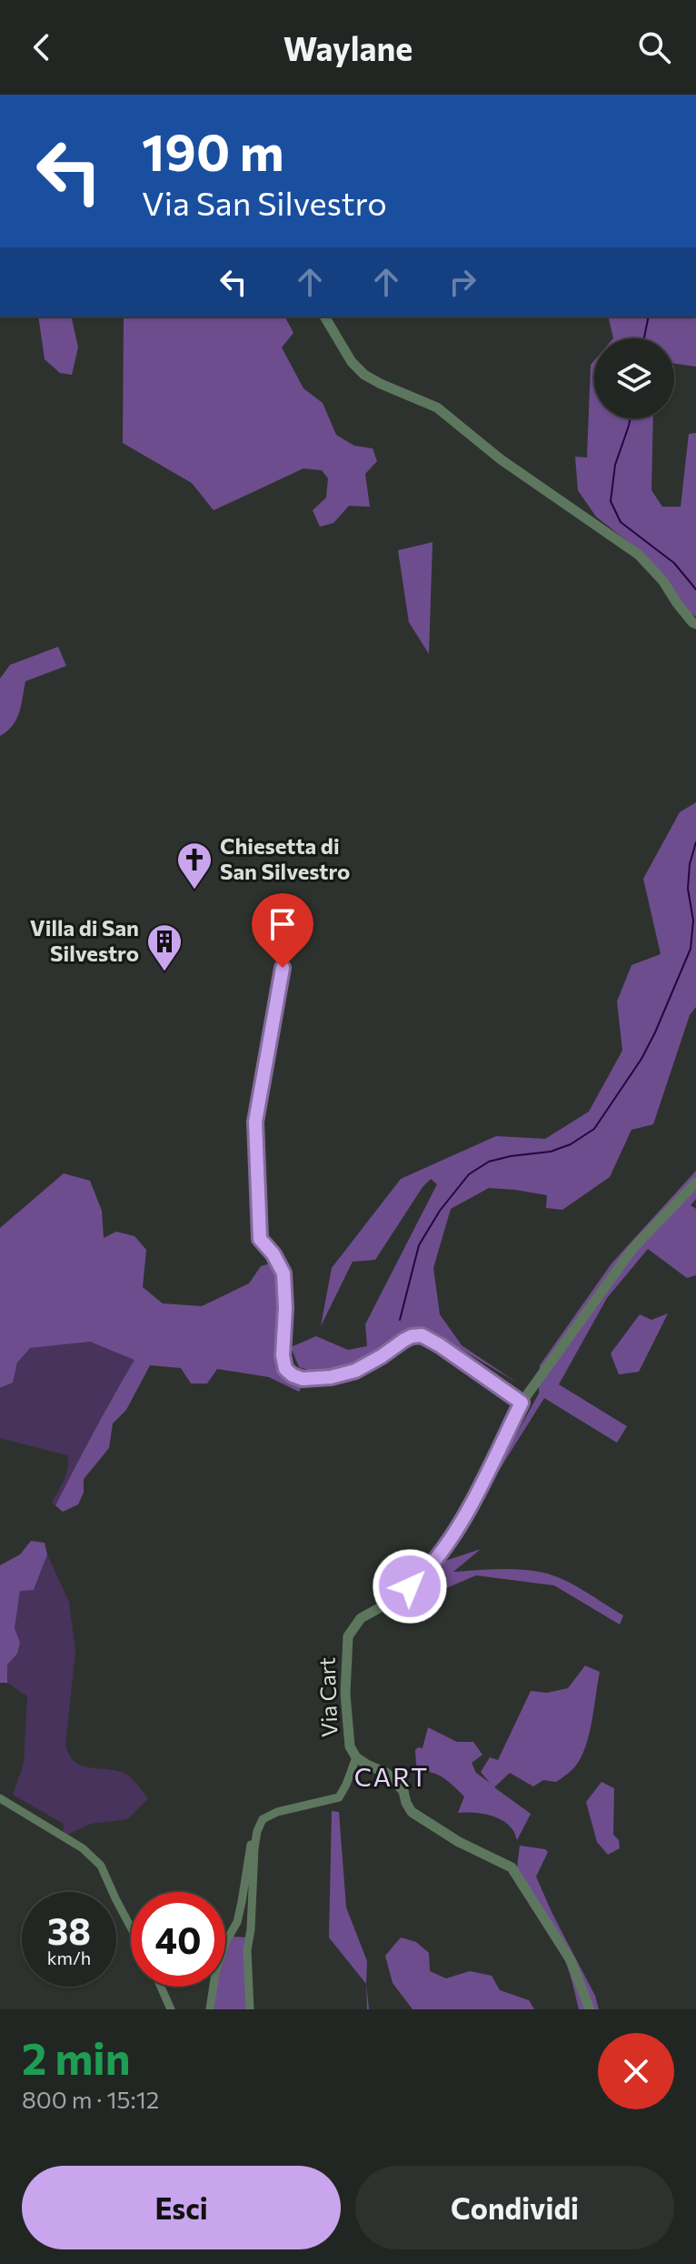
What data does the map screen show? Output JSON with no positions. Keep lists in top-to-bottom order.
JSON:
{
  "streets": {
    "street": ["Via Cart"]
  },
  "districts": ["CART"],
  "places": {
    "church": ["Chiesetta di San Silvestro"],
    "building": ["Villa di San Silvestro"]
  },
  "page": {
    "header": "Waylane",
    "turn": ["190 m", "Via San Silvestro"],
    "speed": "38 km/h",
    "limit": "40",
    "heading": ["2 min", "800 m · 15:12"],
    "buttons": ["Esci", "Condividi"]
  }
}
